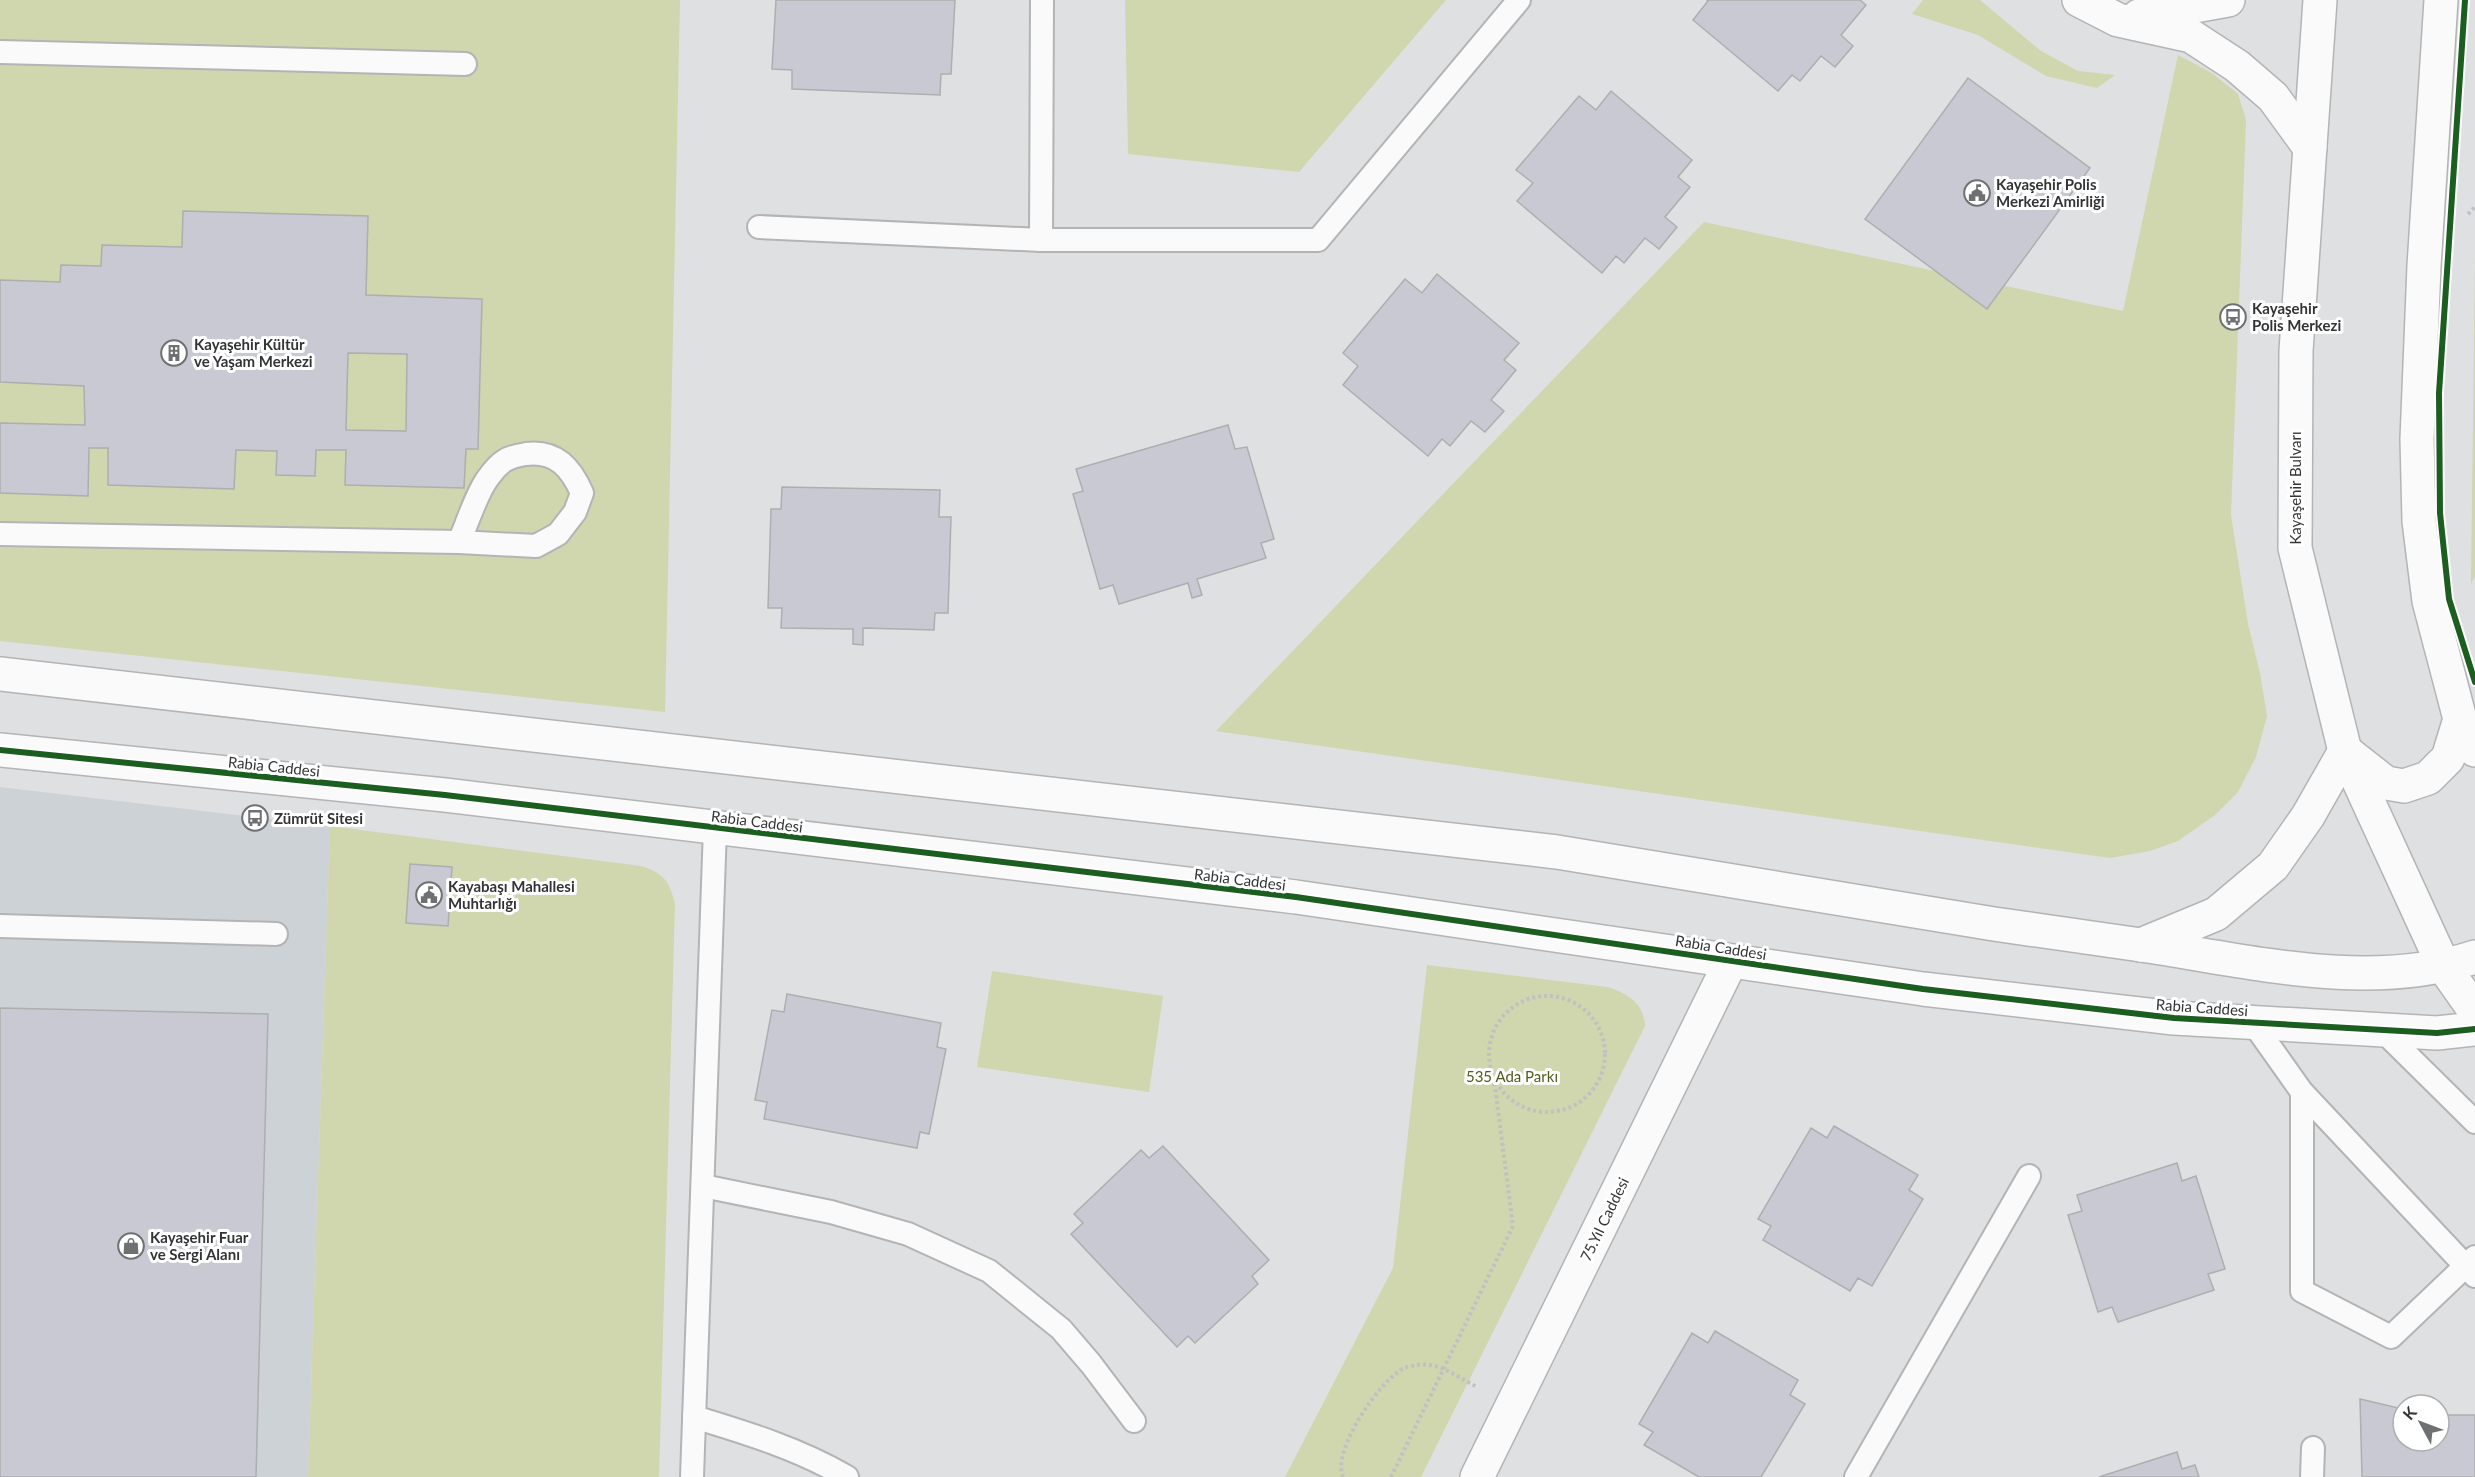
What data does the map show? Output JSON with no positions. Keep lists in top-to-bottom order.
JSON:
{
  "streets": {
    "street": ["Kayaşehir Bulvarı", "Rabia Caddesi", "75.Yıl Caddesi"]
  },
  "crossings": [
    ["Rabia Caddesi", "75.Yıl Caddesi"]
  ],
  "parks": ["535 Ada Parkı"],
  "places": {
    "public building": ["Kayaşehir Polis Merkezi Amirliği", "Kayabaşı Mahallesi Muhtarlığı"],
    "bus stop": ["Kayaşehir Polis Merkezi", "Zümrüt Sitesi"],
    "building": ["Kayaşehir Kültür ve Yaşam Merkezi"],
    "shop": ["Kayaşehir Fuar ve Sergi Alanı"]
  },
  "north": "top left"
}
